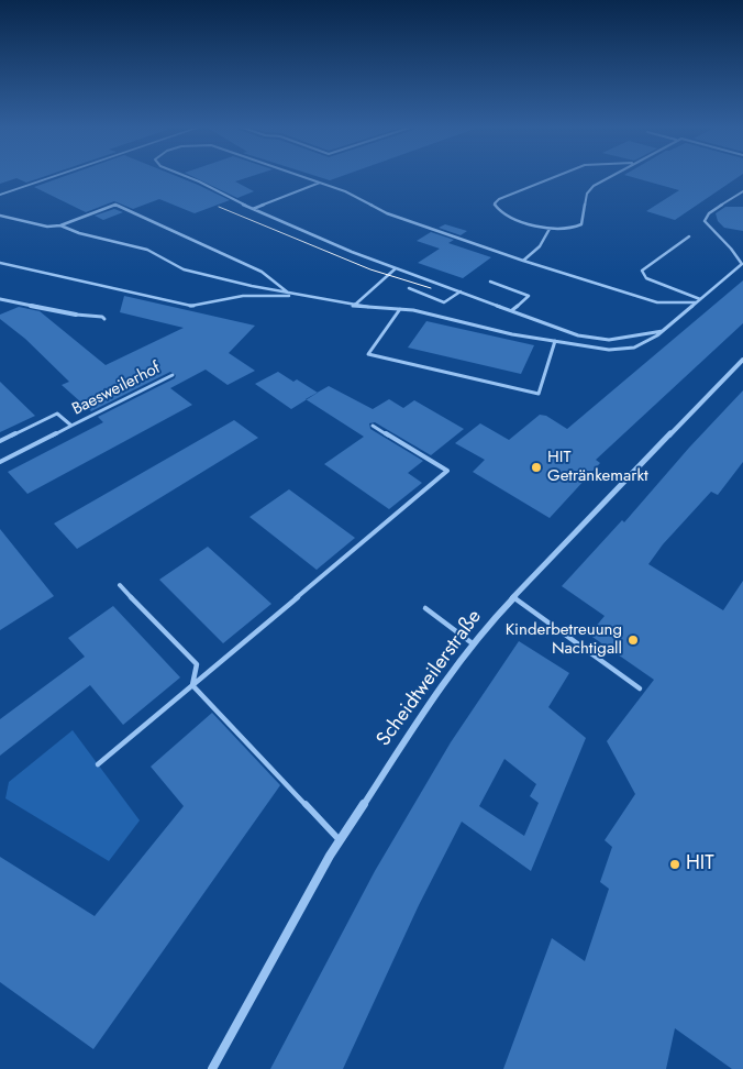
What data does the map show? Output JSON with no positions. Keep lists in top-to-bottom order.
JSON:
{
  "streets": {
    "street": ["Scheidtweilerstraße"],
    "lane": ["Baesweilerhof"]
  },
  "places": ["HIT Getränkemarkt", "Kinderbetreuung Nachtigall", "HIT"]
}
